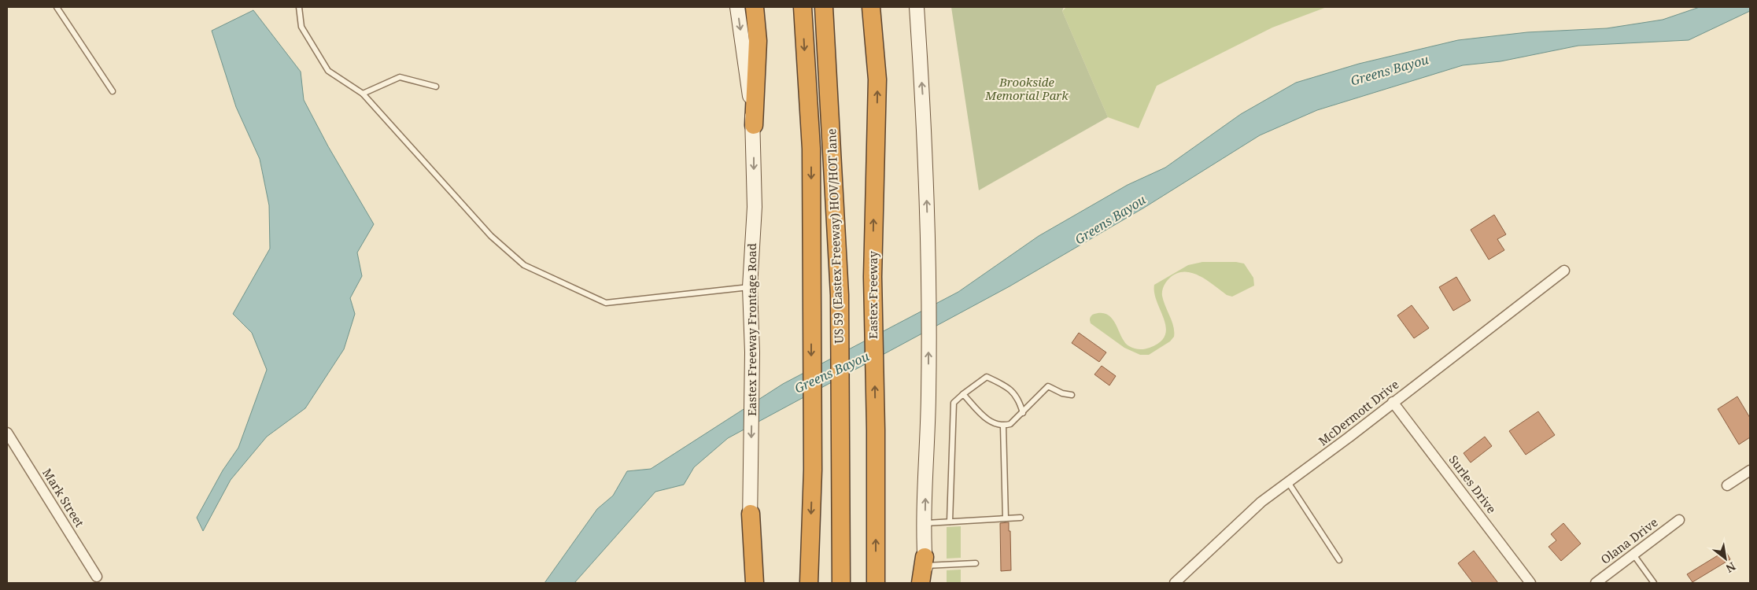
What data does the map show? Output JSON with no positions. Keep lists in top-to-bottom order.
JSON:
{
  "streets": {
    "highway": ["US 59 (Eastex Freeway) HOV/HOT lane", "Eastex Freeway"],
    "main road": ["Eastex Freeway Frontage Road"],
    "street": [
      "McDermott Drive",
      "Surles Drive",
      "Mark Street",
      "Olana Drive"
    ]
  },
  "crossings": [
    ["McDermott Drive", "Surles Drive"]
  ],
  "one_way": ["Eastex Freeway Frontage Road"],
  "water": ["Greens Bayou"],
  "parks": ["Brookside Memorial Park"],
  "north": "bottom right"
}
